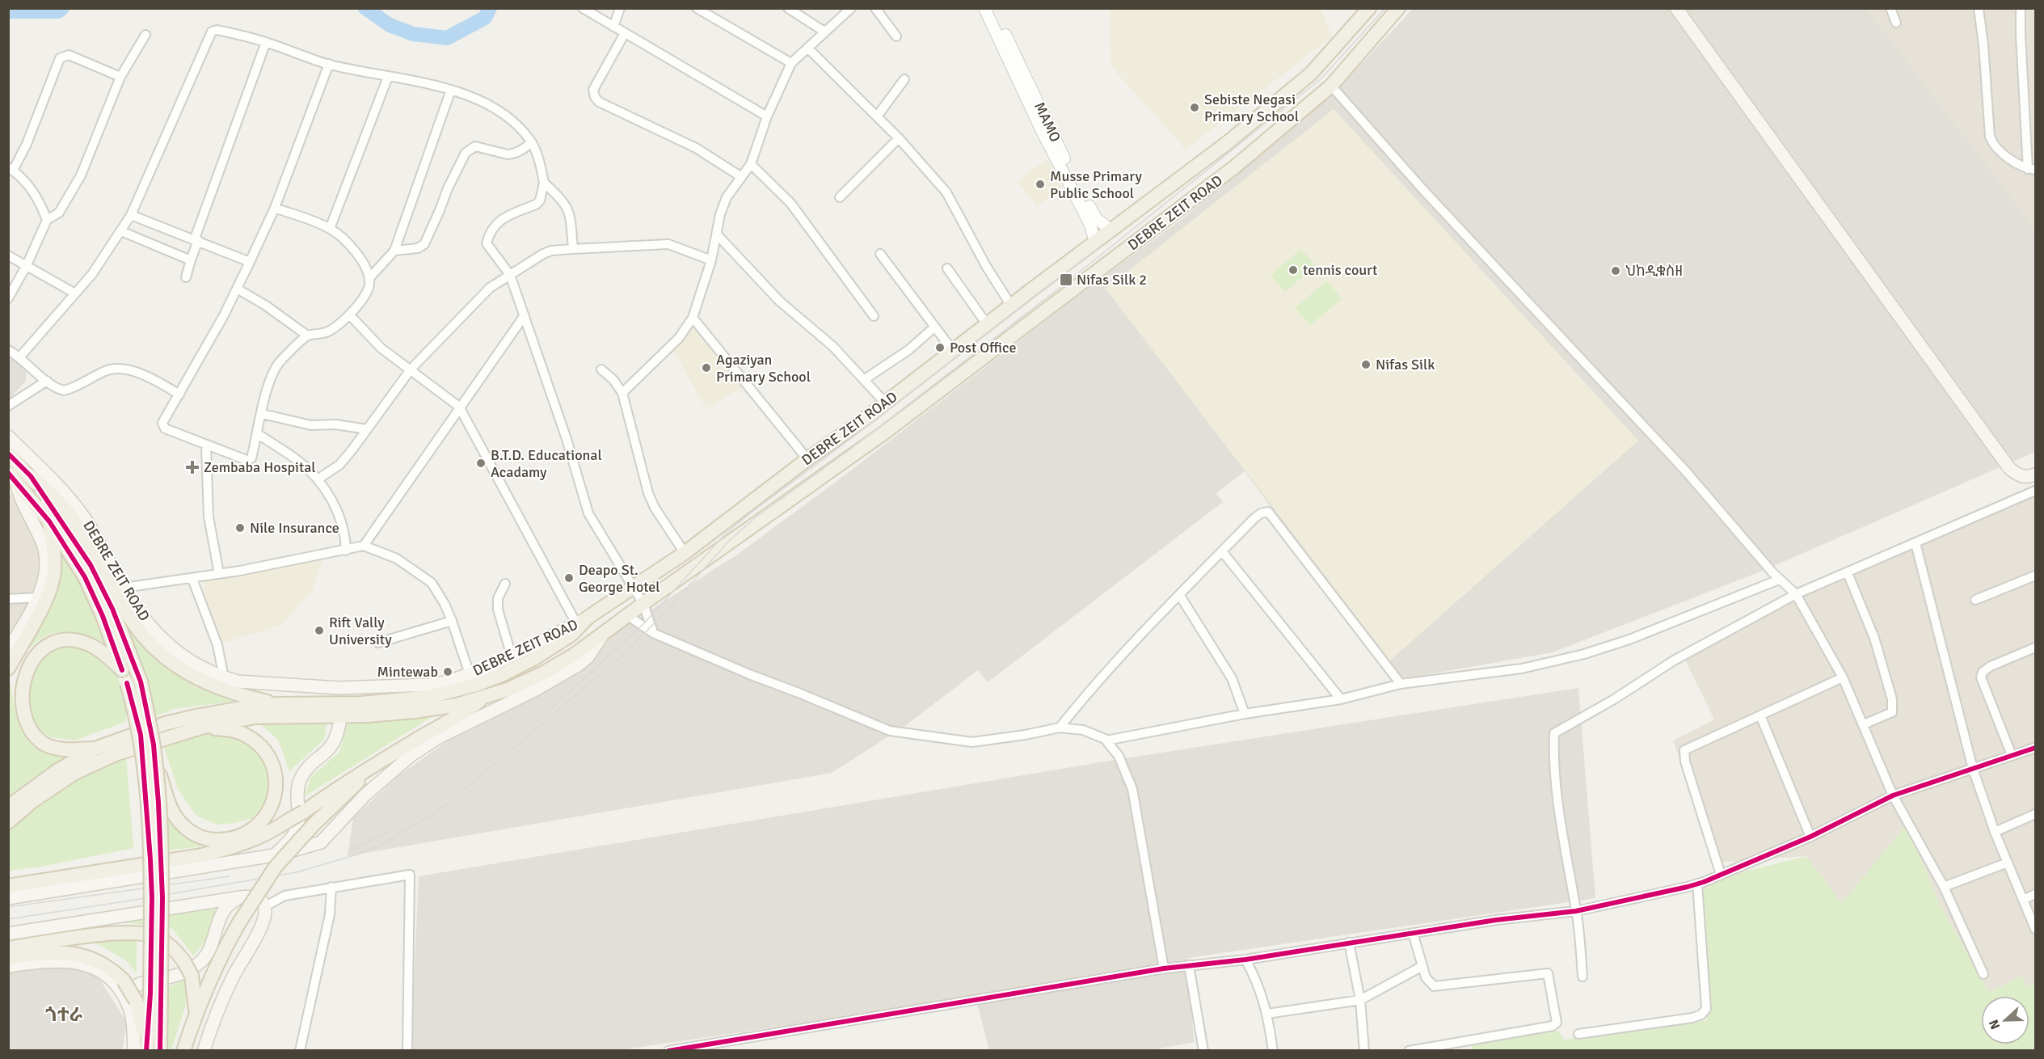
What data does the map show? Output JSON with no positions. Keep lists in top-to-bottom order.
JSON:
{
  "streets": {
    "main road": ["DEBRE ZEIT ROAD"],
    "street": ["MAMO"]
  },
  "crossings": [
    ["MAMO", "DEBRE ZEIT ROAD"]
  ],
  "districts": ["ጎተራ"],
  "places": {
    "other": [
      "Sebiste Negasi Primary School",
      "Musse Primary Public School",
      "tennis court",
      "ህከዲቁስዘ",
      "Post Office",
      "Nifas Silk",
      "Agaziyan Primary School",
      "B.T.D. Educational Acadamy",
      "Nile Insurance",
      "Deapo St. George Hotel",
      "Rift Vally University",
      "Mintewab"
    ],
    "transit": ["Nifas Silk 2"],
    "health": ["Zembaba Hospital"]
  },
  "north": "left"
}
